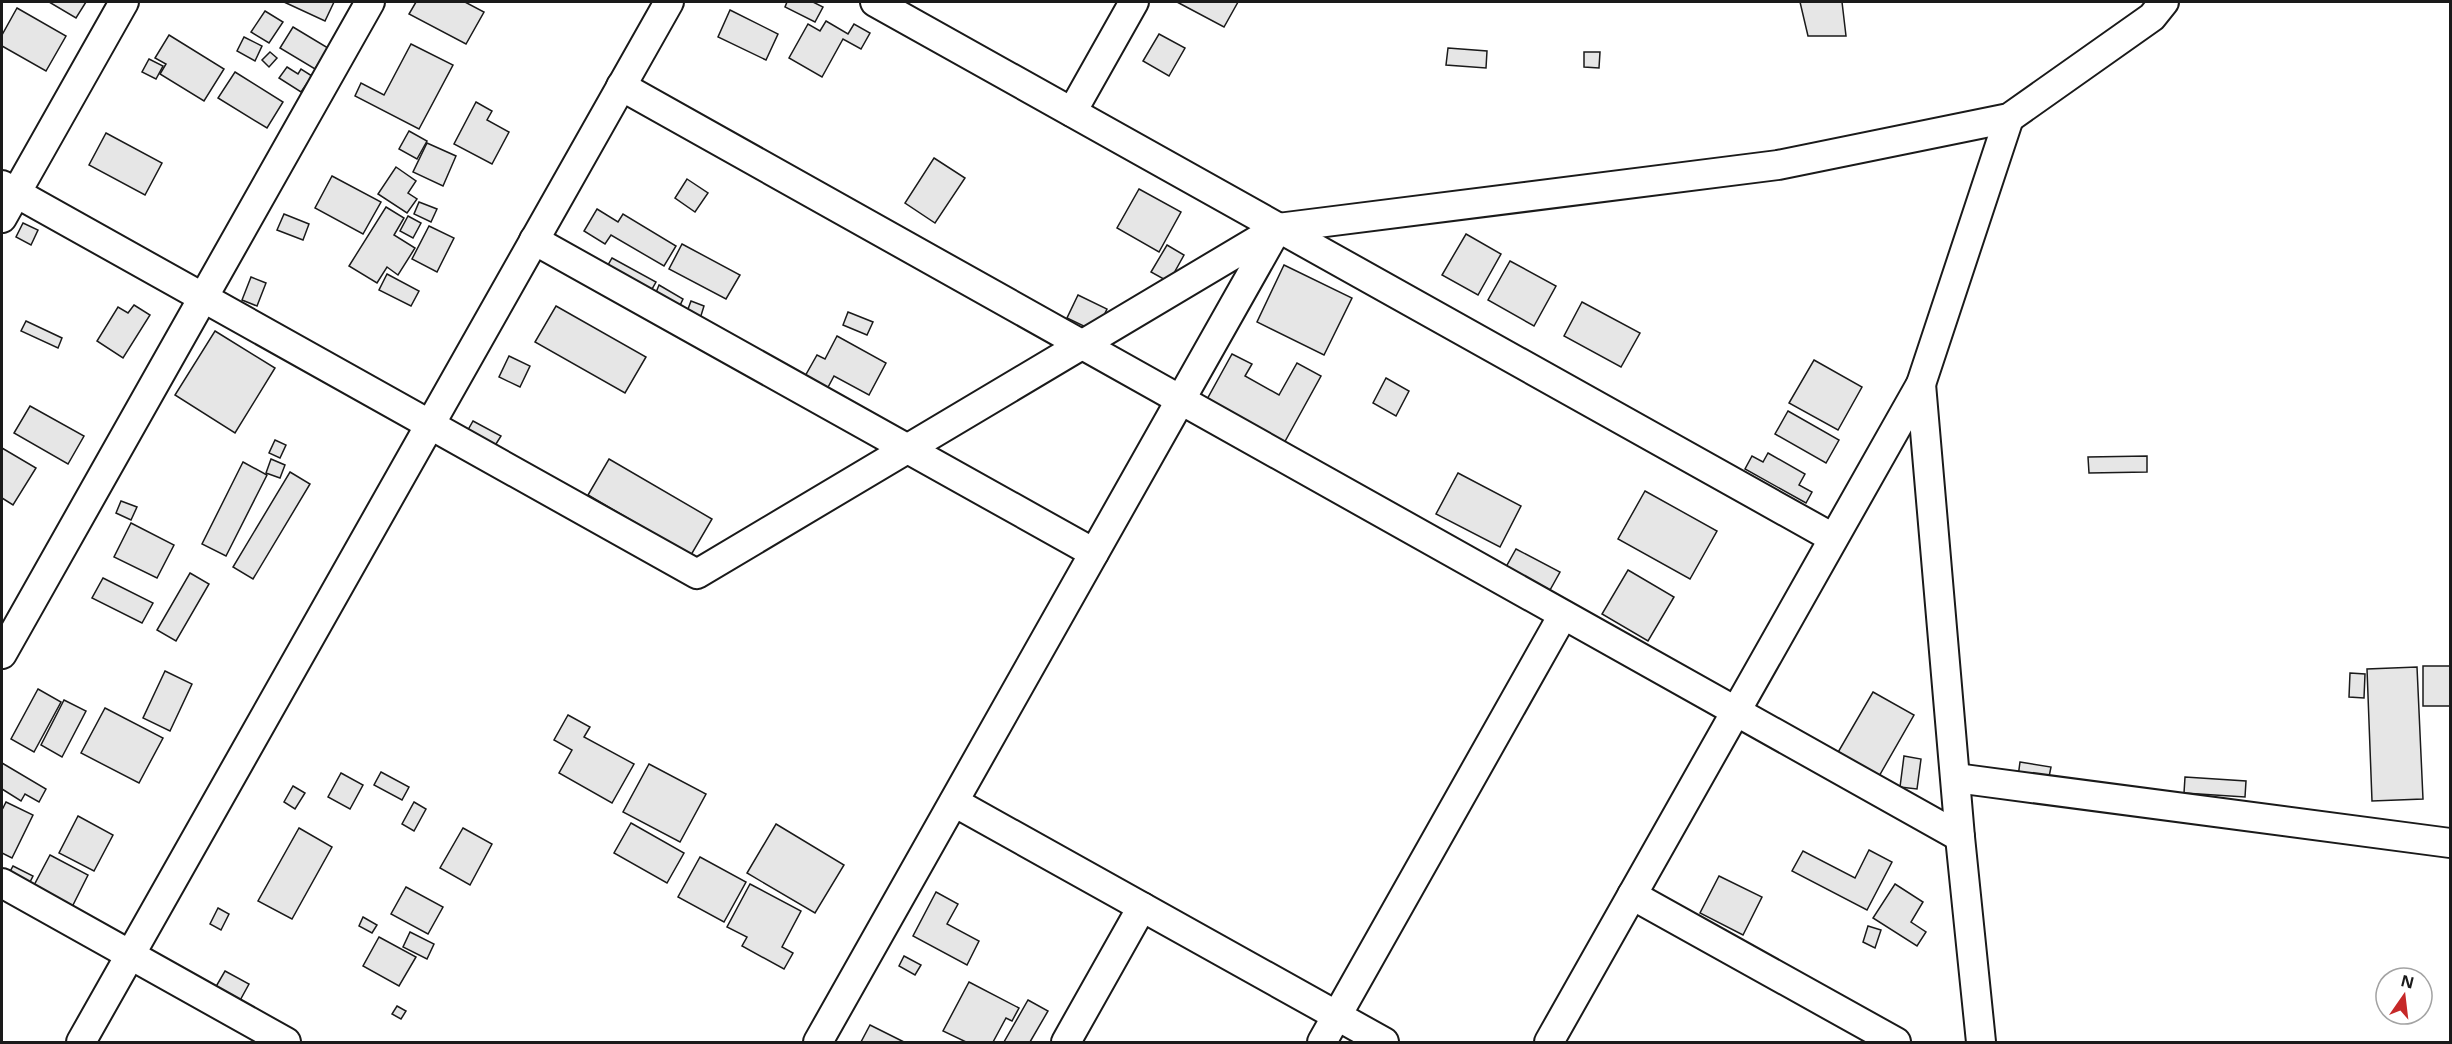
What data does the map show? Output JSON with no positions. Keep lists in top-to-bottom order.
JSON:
{
  "north": "top"
}
